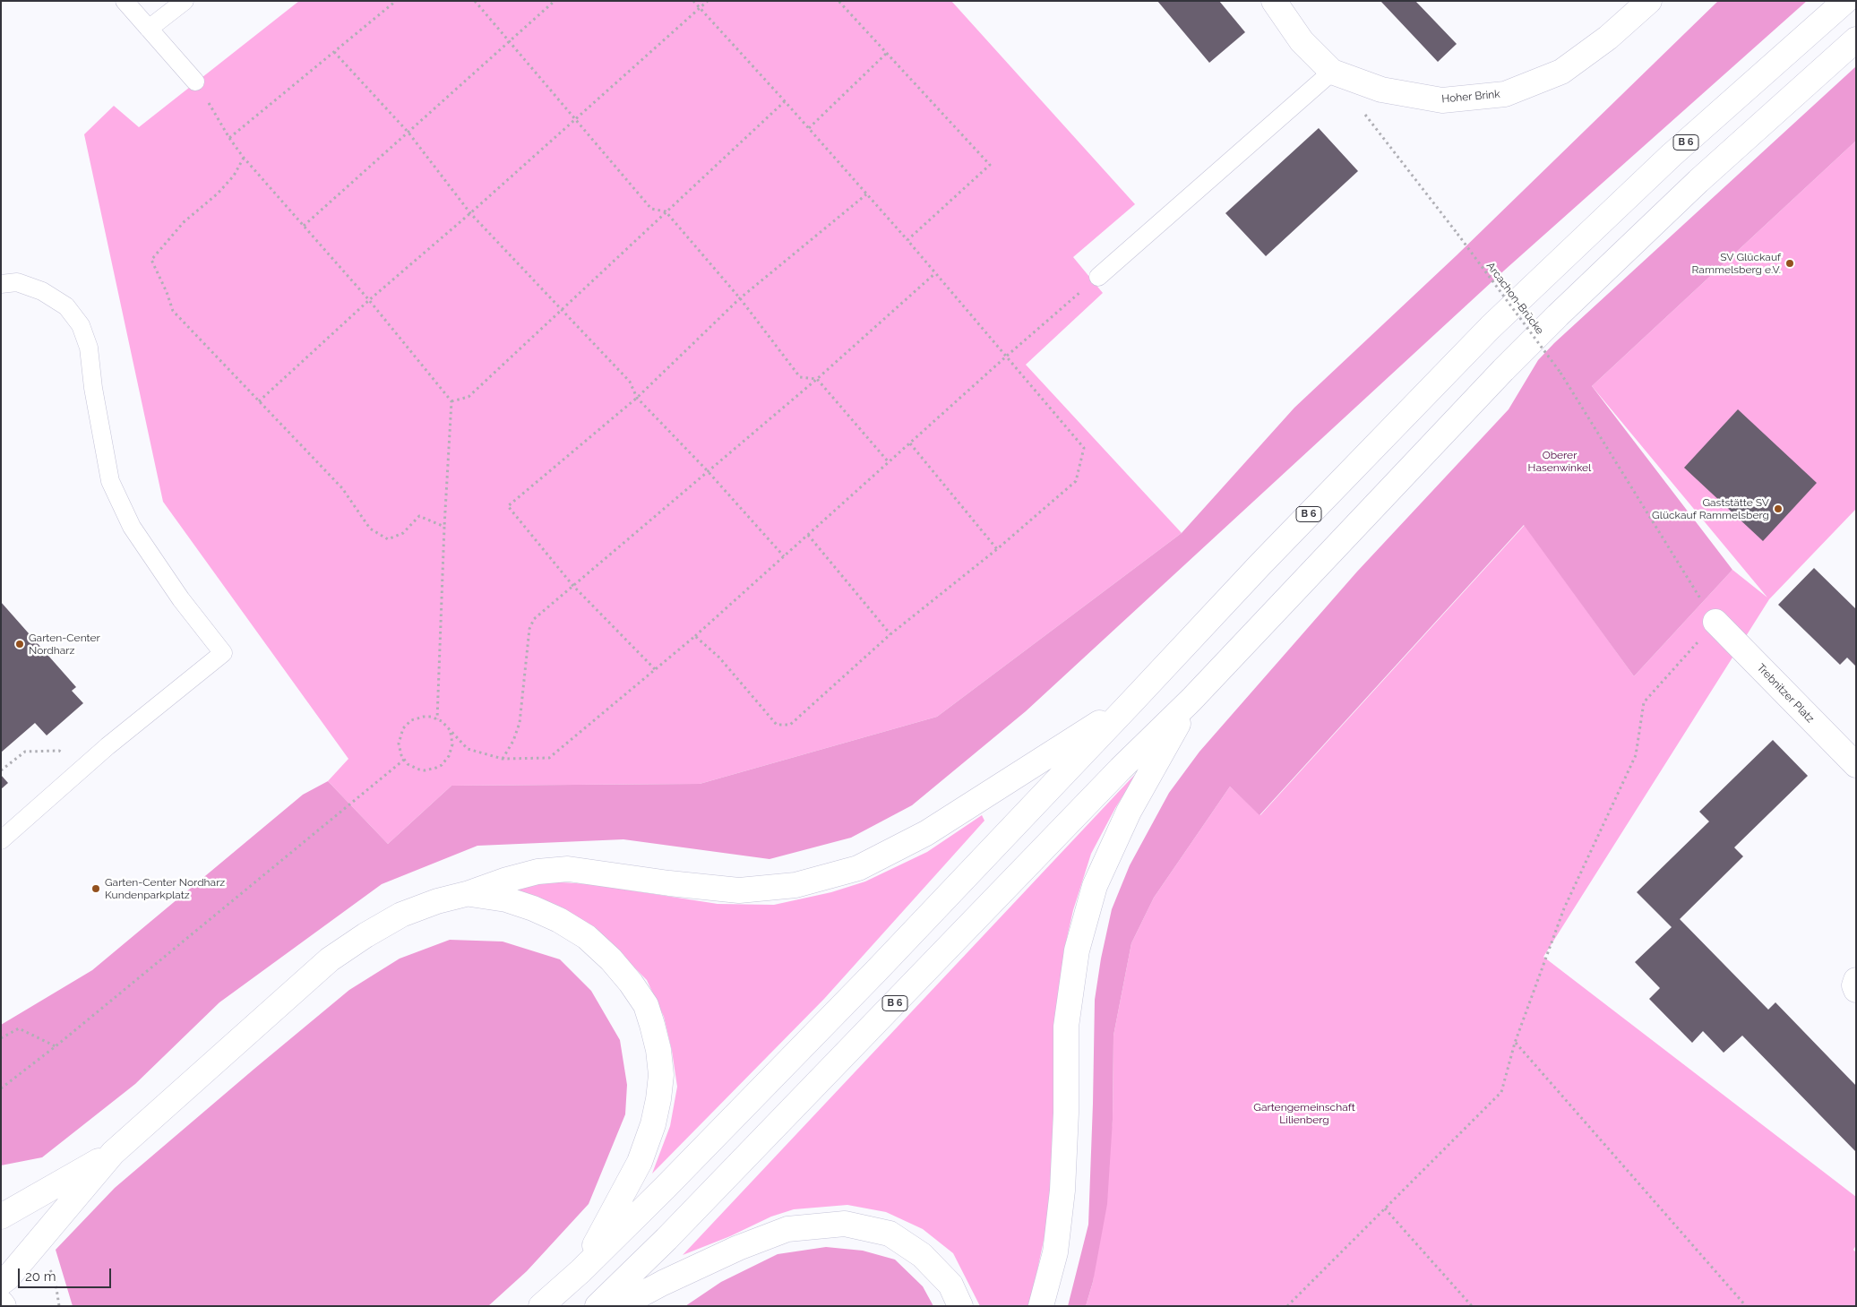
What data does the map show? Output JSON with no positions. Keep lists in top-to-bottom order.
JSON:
{
  "streets": {
    "main road": ["Hoher Brink", "B 6", "Trebnitzer Platz"],
    "path": ["Arcachon-Brücke"]
  },
  "crossings": [
    ["Arcachon-Brücke", "Trebnitzer Platz"]
  ],
  "parks": ["Oberer Hasenwinkel", "Gartengemeinschaft Lilienberg"],
  "places": [
    "SV Glückauf Rammelsberg e.V.",
    "Gaststätte SV Glückauf Rammelsberg",
    "Garten-Center Nordharz",
    "Garten-Center Nordharz Kundenparkplatz"
  ],
  "scale_bar": "20 m"
}
